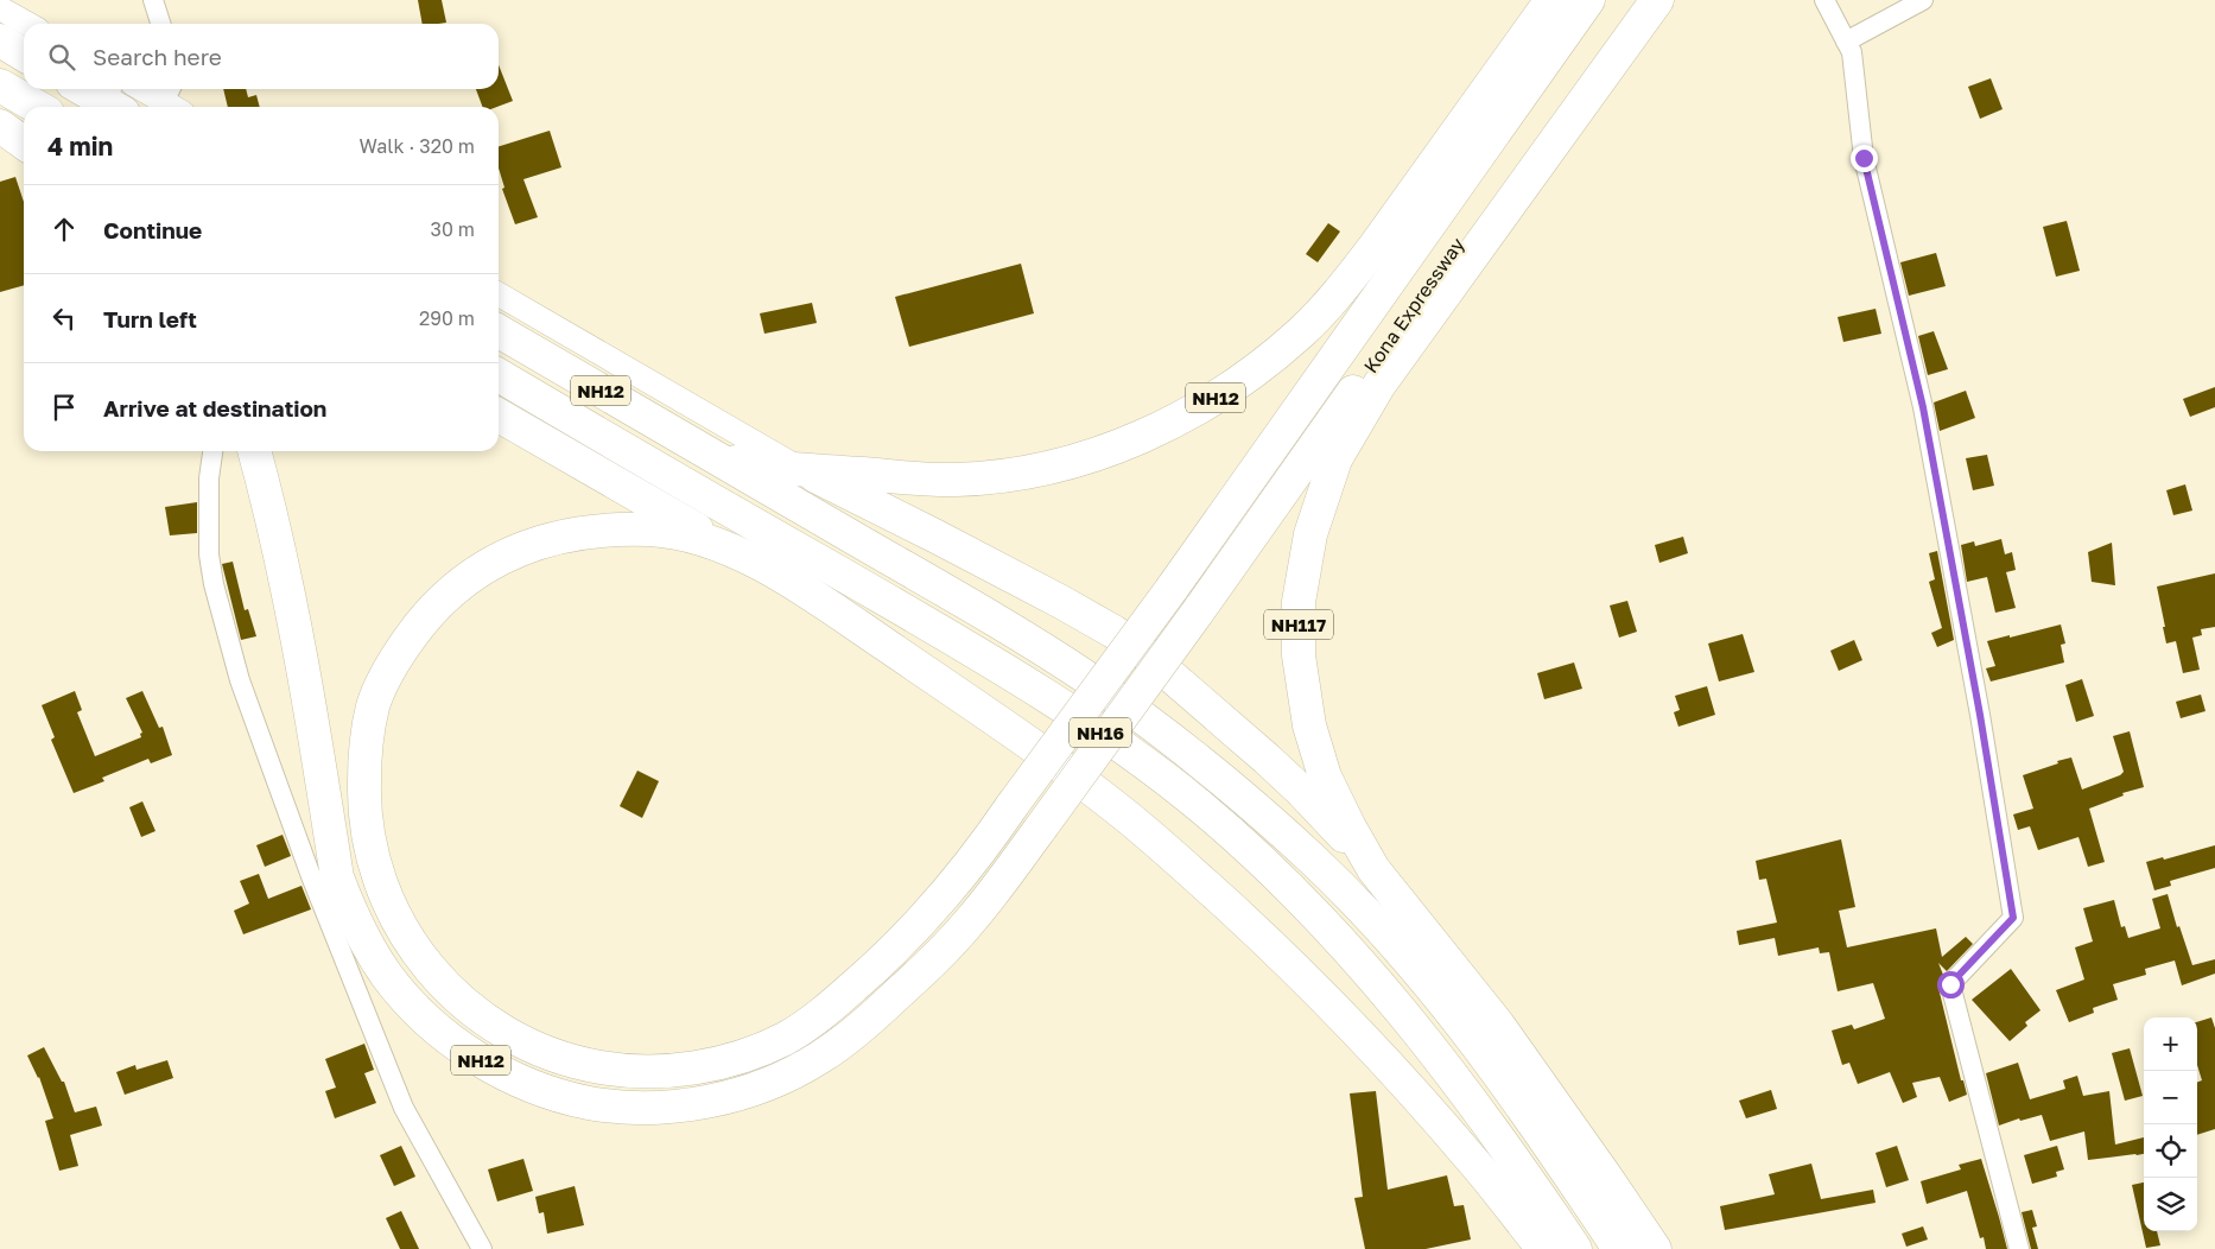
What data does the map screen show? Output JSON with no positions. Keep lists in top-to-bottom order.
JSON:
{
  "streets": {
    "highway": [
      "Kona Expressway",
      "NH12",
      "NH117",
      "NH16"
    ]
  },
  "crossings": [
    ["NH12", "NH16"]
  ],
  "page": {
    "search": "Search here",
    "heading": ["4 min", "Walk · 320 m"],
    "list": [
      ["Continue", "30 m"],
      ["Turn left", "290 m"],
      "Arrive at destination"
    ],
    "map_buttons": ["+", "−"]
  }
}
